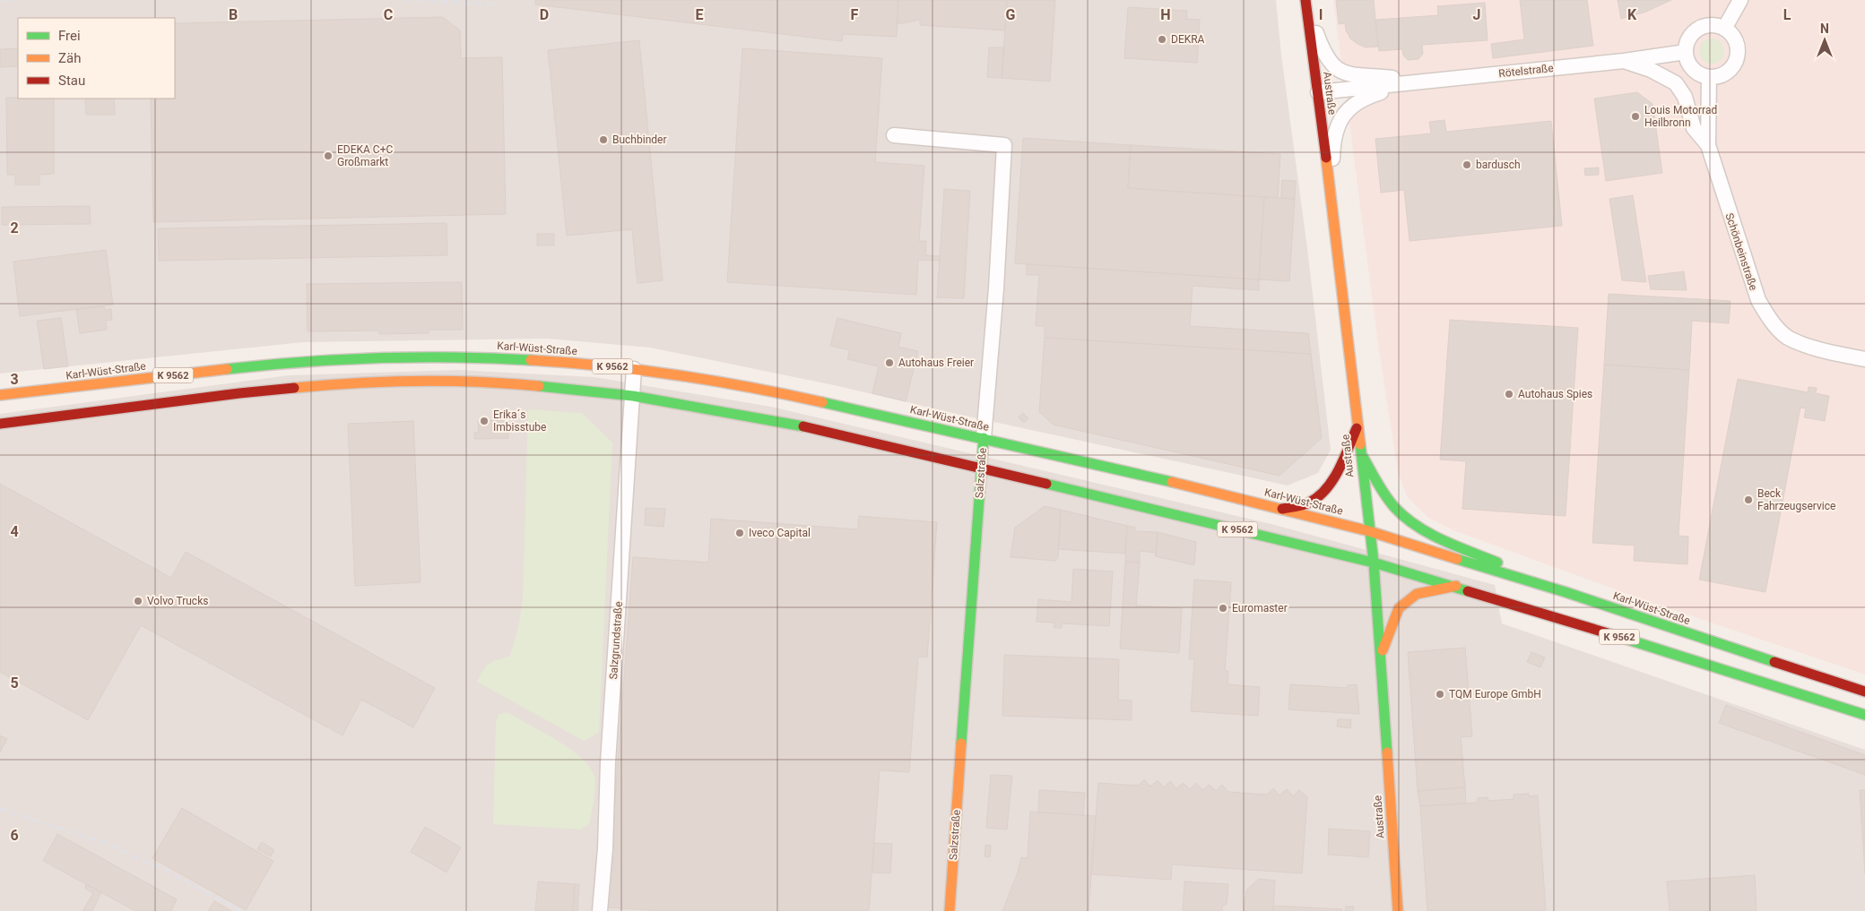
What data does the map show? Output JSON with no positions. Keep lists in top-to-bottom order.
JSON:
{
  "streets": {
    "main road": [
      "Austraße",
      "Karl-Wüst-Straße",
      "K 9562",
      "Salzstraße"
    ],
    "street": ["Rötelstraße", "Schönbeinstraße", "Salzgrundstraße"]
  },
  "crossings": [
    ["Rötelstraße", "Austraße"],
    ["Rötelstraße", "Schönbeinstraße"],
    ["Austraße", "Karl-Wüst-Straße"],
    ["Austraße", "K 9562"],
    ["Karl-Wüst-Straße", "Salzstraße"],
    ["Karl-Wüst-Straße", "Salzgrundstraße"],
    ["K 9562", "Salzstraße"],
    ["K 9562", "Salzgrundstraße"]
  ],
  "places": [
    "DEKRA",
    "Louis Motorrad Heilbronn",
    "Buchbinder",
    "EDEKA C+C Großmarkt",
    "bardusch",
    "Autohaus Freier",
    "Autohaus Spies",
    "Erika´s Imbisstube",
    "Beck Fahrzeugservice",
    "Iveco Capital",
    "Volvo Trucks",
    "Euromaster",
    "TQM Europe GmbH"
  ],
  "legend": ["Frei", "Zäh", "Stau"],
  "north": "top",
  "grid": {
    "columns": [
      "B",
      "C",
      "D",
      "E",
      "F",
      "G",
      "H",
      "I",
      "J",
      "K",
      "L"
    ],
    "rows": [
      "2",
      "3",
      "4",
      "5",
      "6"
    ]
  }
}
